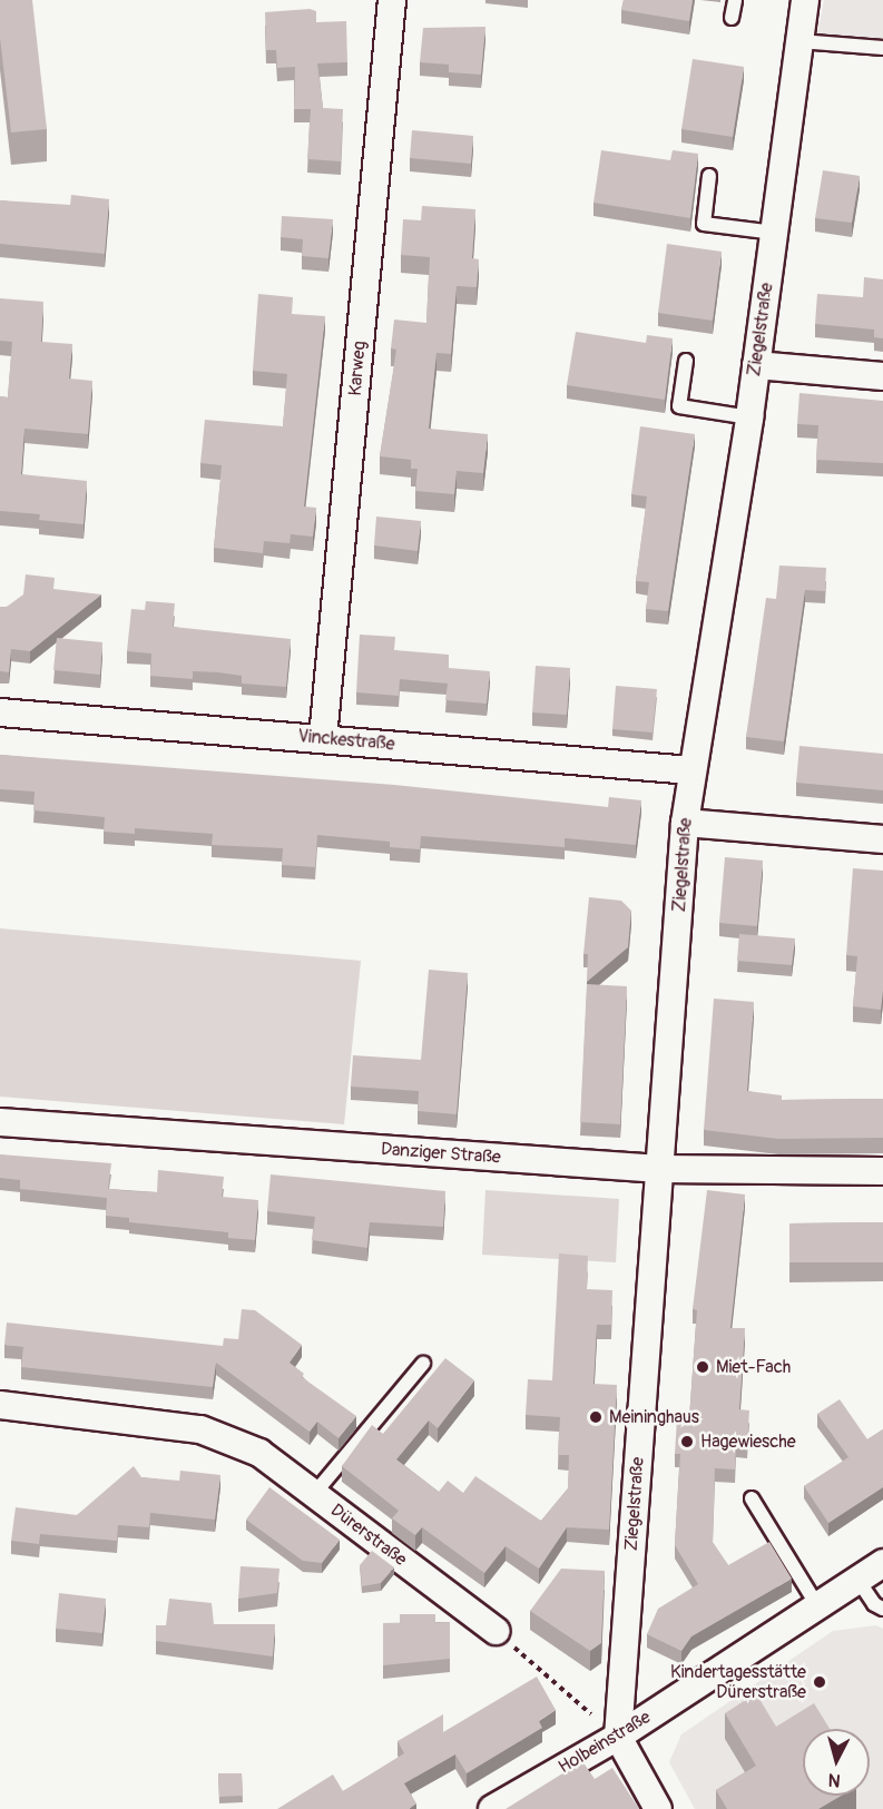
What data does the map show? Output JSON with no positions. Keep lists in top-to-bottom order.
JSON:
{
  "streets": {
    "street": [
      "Ziegelstraße",
      "Karweg",
      "Vinckestraße",
      "Danziger Straße",
      "Dürerstraße",
      "Holbeinstraße"
    ]
  },
  "crossings": [
    ["Ziegelstraße", "Vinckestraße"],
    ["Ziegelstraße", "Danziger Straße"],
    ["Ziegelstraße", "Holbeinstraße"],
    ["Karweg", "Vinckestraße"]
  ],
  "places": [
    "Miet-Fach",
    "Meininghaus",
    "Hagewiesche",
    "Kindertagesstätte Dürerstraße"
  ],
  "north": "bottom"
}
